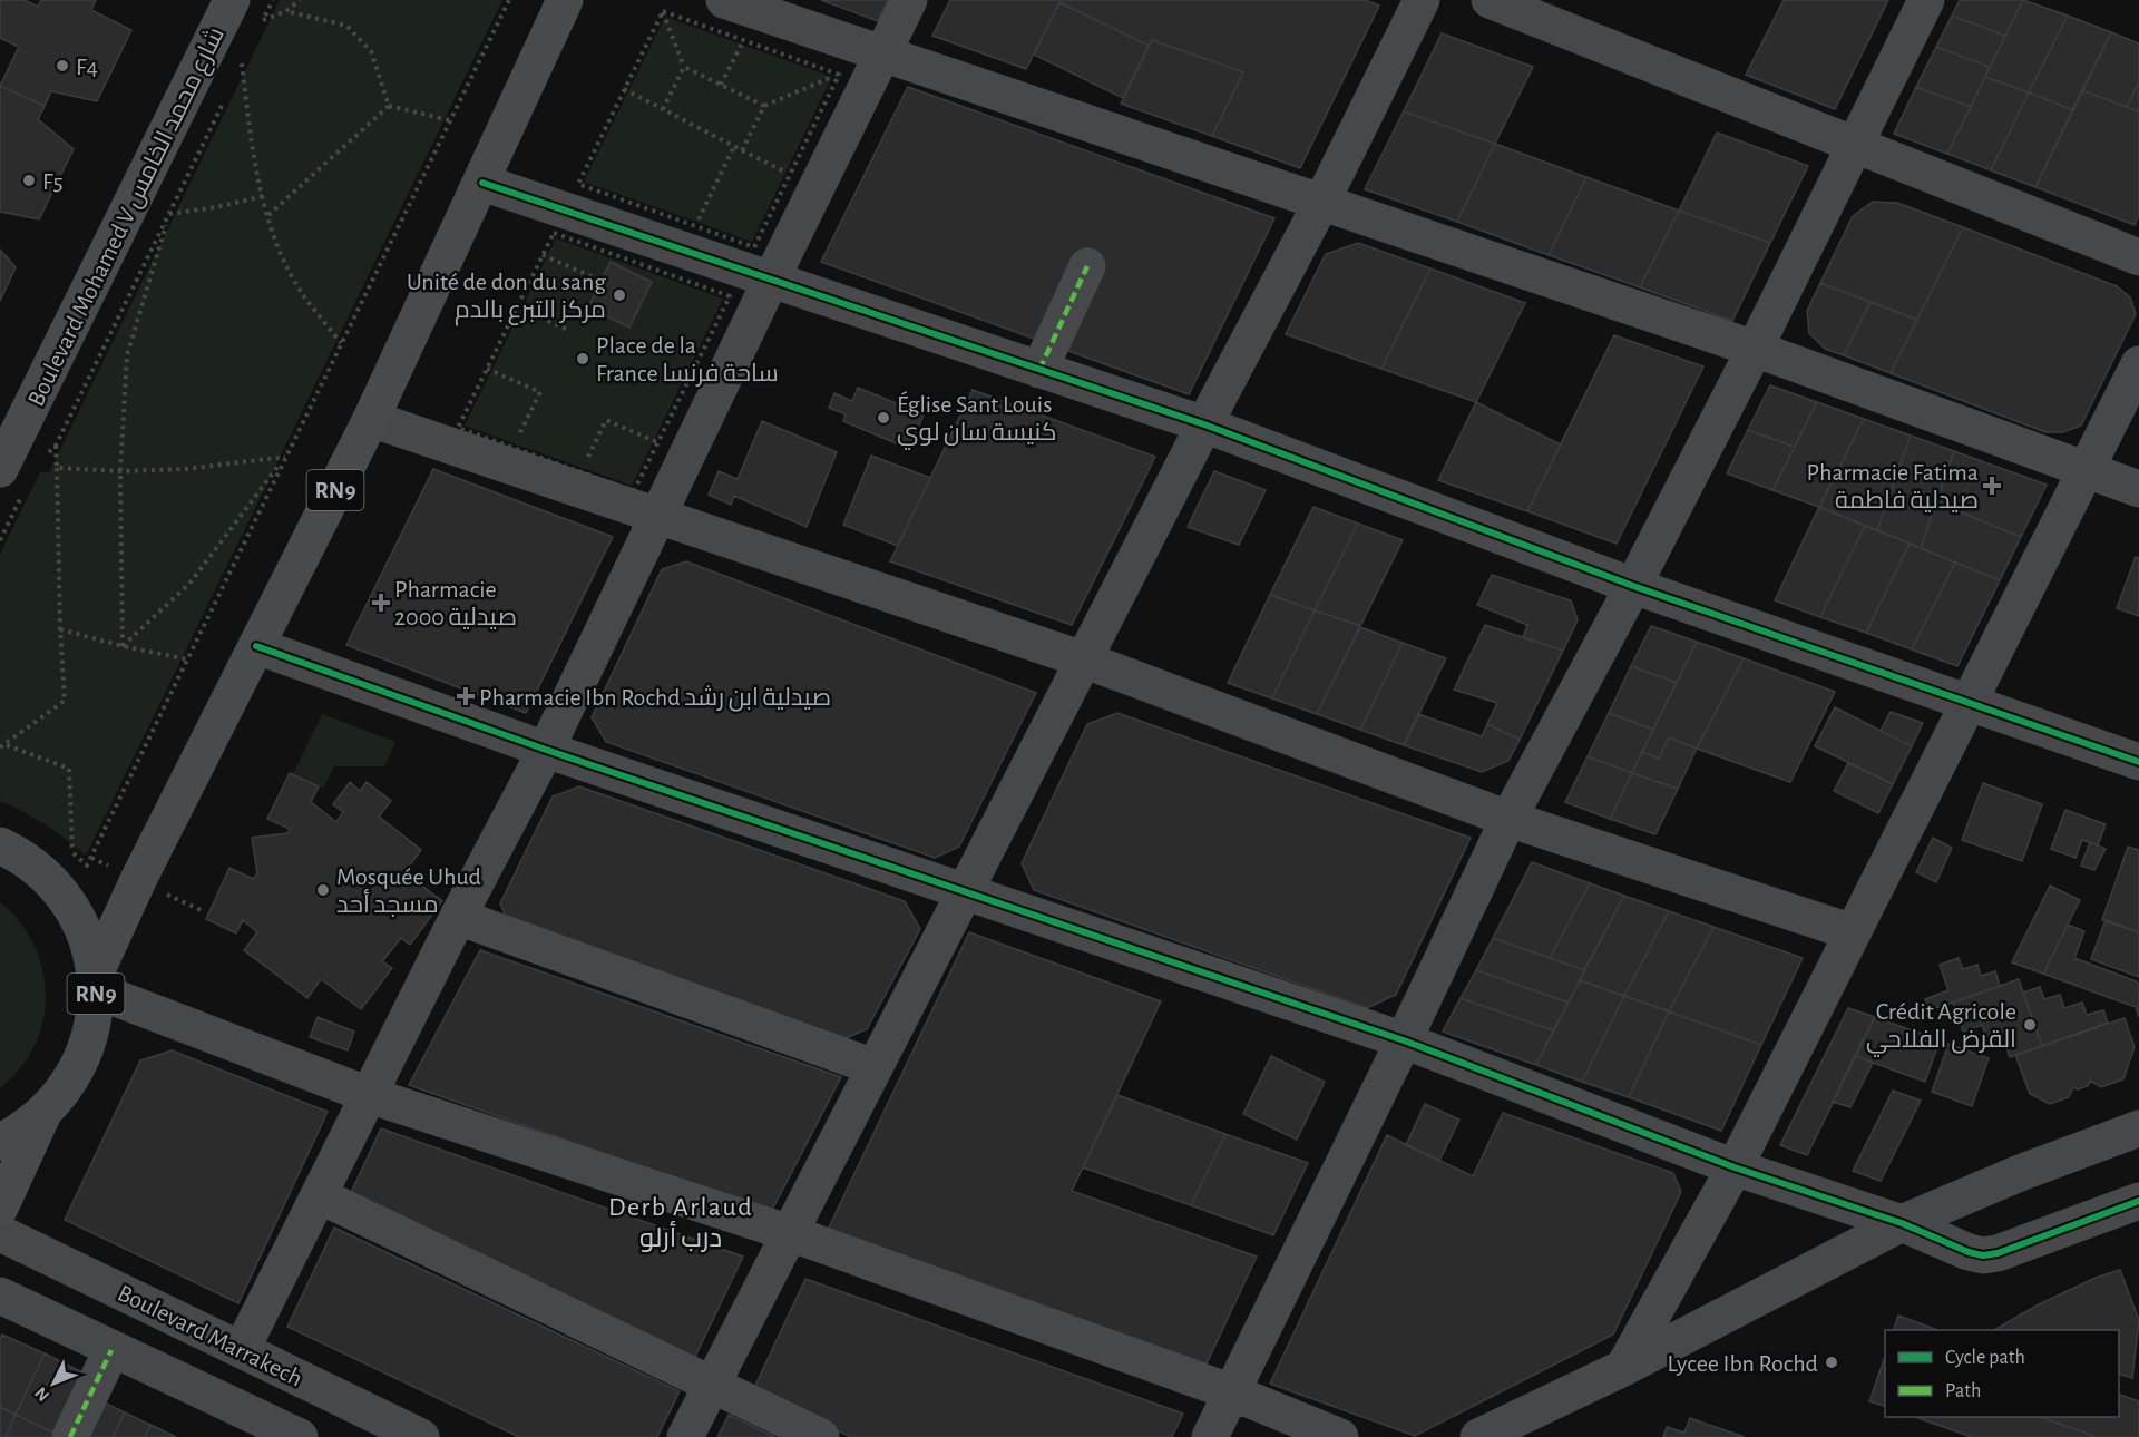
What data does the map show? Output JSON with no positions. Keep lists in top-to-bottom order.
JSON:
{
  "streets": {
    "main road": ["Boulevard Mohamed V شارع محمد الخامس", "RN9"],
    "street": ["Boulevard Marrakech"]
  },
  "districts": ["Derb Arlaud درب أرلو"],
  "places": {
    "other": [
      "F4",
      "F5",
      "Unité de don du sang مركز التبرع بالدم",
      "Place de la France ساحة فرنسا",
      "Église Sant Louis كنيسة سان لوي",
      "Mosquée Uhud مسجد أحد",
      "Crédit Agricole القرض الفلاحي",
      "Lycee Ibn Rochd"
    ],
    "health": ["Pharmacie Fatima صيدلية فاطمة", "Pharmacie 2000 صيدلية", "Pharmacie Ibn Rochd صيدلية ابن رشد"]
  },
  "legend": ["Cycle path", "Path"],
  "north": "bottom left"
}
